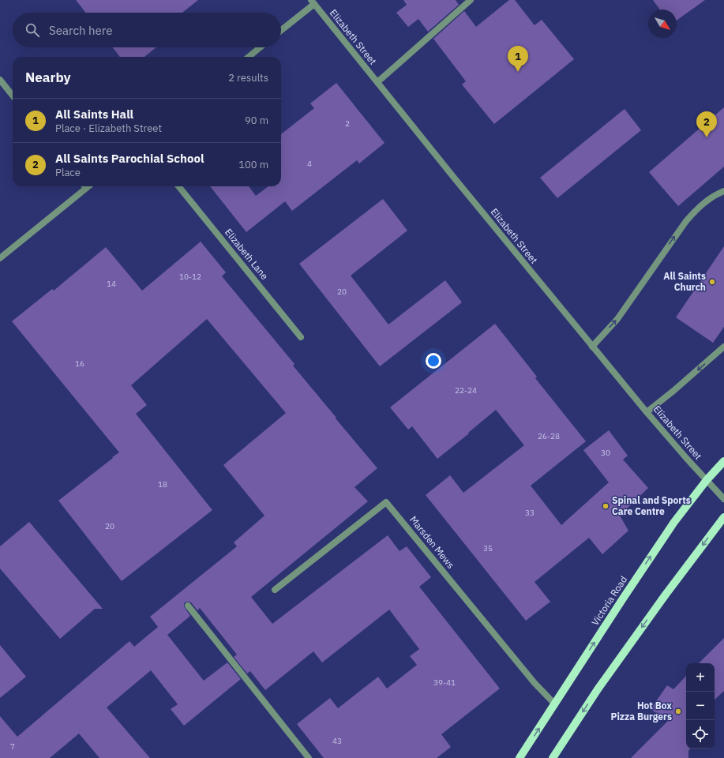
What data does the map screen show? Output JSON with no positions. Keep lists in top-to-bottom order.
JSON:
{
  "streets": {
    "main road": ["Victoria Road"],
    "street": ["Elizabeth Street", "Elizabeth Lane", "Marsden Mews"]
  },
  "crossings": [
    ["Elizabeth Street", "Victoria Road"],
    ["Marsden Mews", "Victoria Road"]
  ],
  "places": ["All Saints Church", "Spinal and Sports Care Centre", "Hot Box Pizza Burgers"],
  "house_numbers": [
    "2",
    "4",
    "10-12",
    "14",
    "20",
    "16",
    "22-24",
    "26-28",
    "30",
    "18",
    "33",
    "20",
    "35",
    "39-41",
    "43",
    "7"
  ],
  "north": "bottom right",
  "page": {
    "search": "Search here",
    "pins": ["1", "2"],
    "heading": ["Nearby", "2 results"],
    "list": [
      {
        "mark": "1",
        "name": "All Saints Hall",
        "note": "Place · Elizabeth Street",
        "value": "90 m"
      },
      {
        "mark": "2",
        "name": "All Saints Parochial School",
        "note": "Place",
        "value": "100 m"
      }
    ],
    "map_buttons": ["+", "−"]
  }
}
